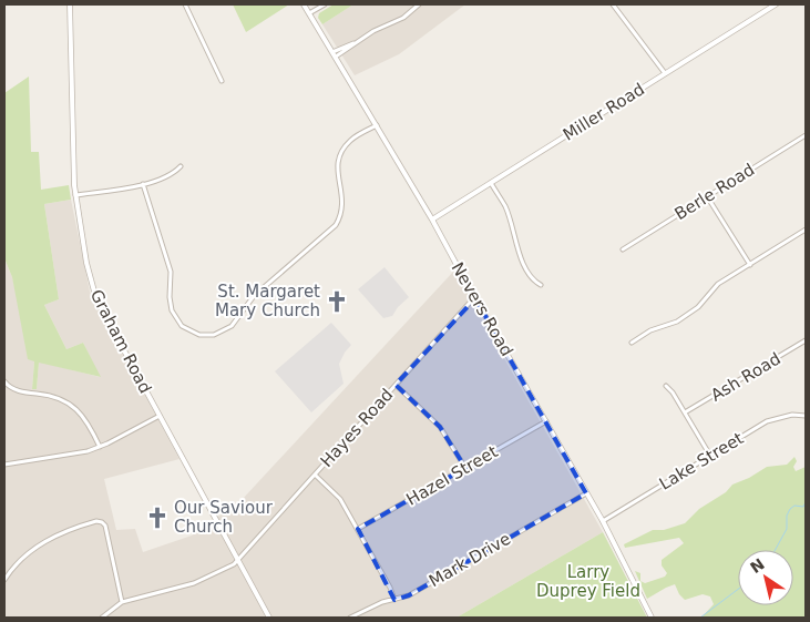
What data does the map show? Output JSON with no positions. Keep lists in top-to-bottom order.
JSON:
{
  "streets": {
    "street": [
      "Miller Road",
      "Berle Road",
      "Nevers Road",
      "Graham Road",
      "Ash Road",
      "Hayes Road",
      "Lake Street",
      "Hazel Street",
      "Mark Drive"
    ]
  },
  "crossings": [
    ["Miller Road", "Nevers Road"],
    ["Nevers Road", "Hayes Road"],
    ["Nevers Road", "Lake Street"],
    ["Nevers Road", "Hazel Street"],
    ["Nevers Road", "Mark Drive"],
    ["Graham Road", "Hayes Road"]
  ],
  "parks": ["Larry Duprey Field"],
  "places": {
    "church": ["St. Margaret Mary Church", "Our Saviour Church"]
  },
  "north": "top left"
}
